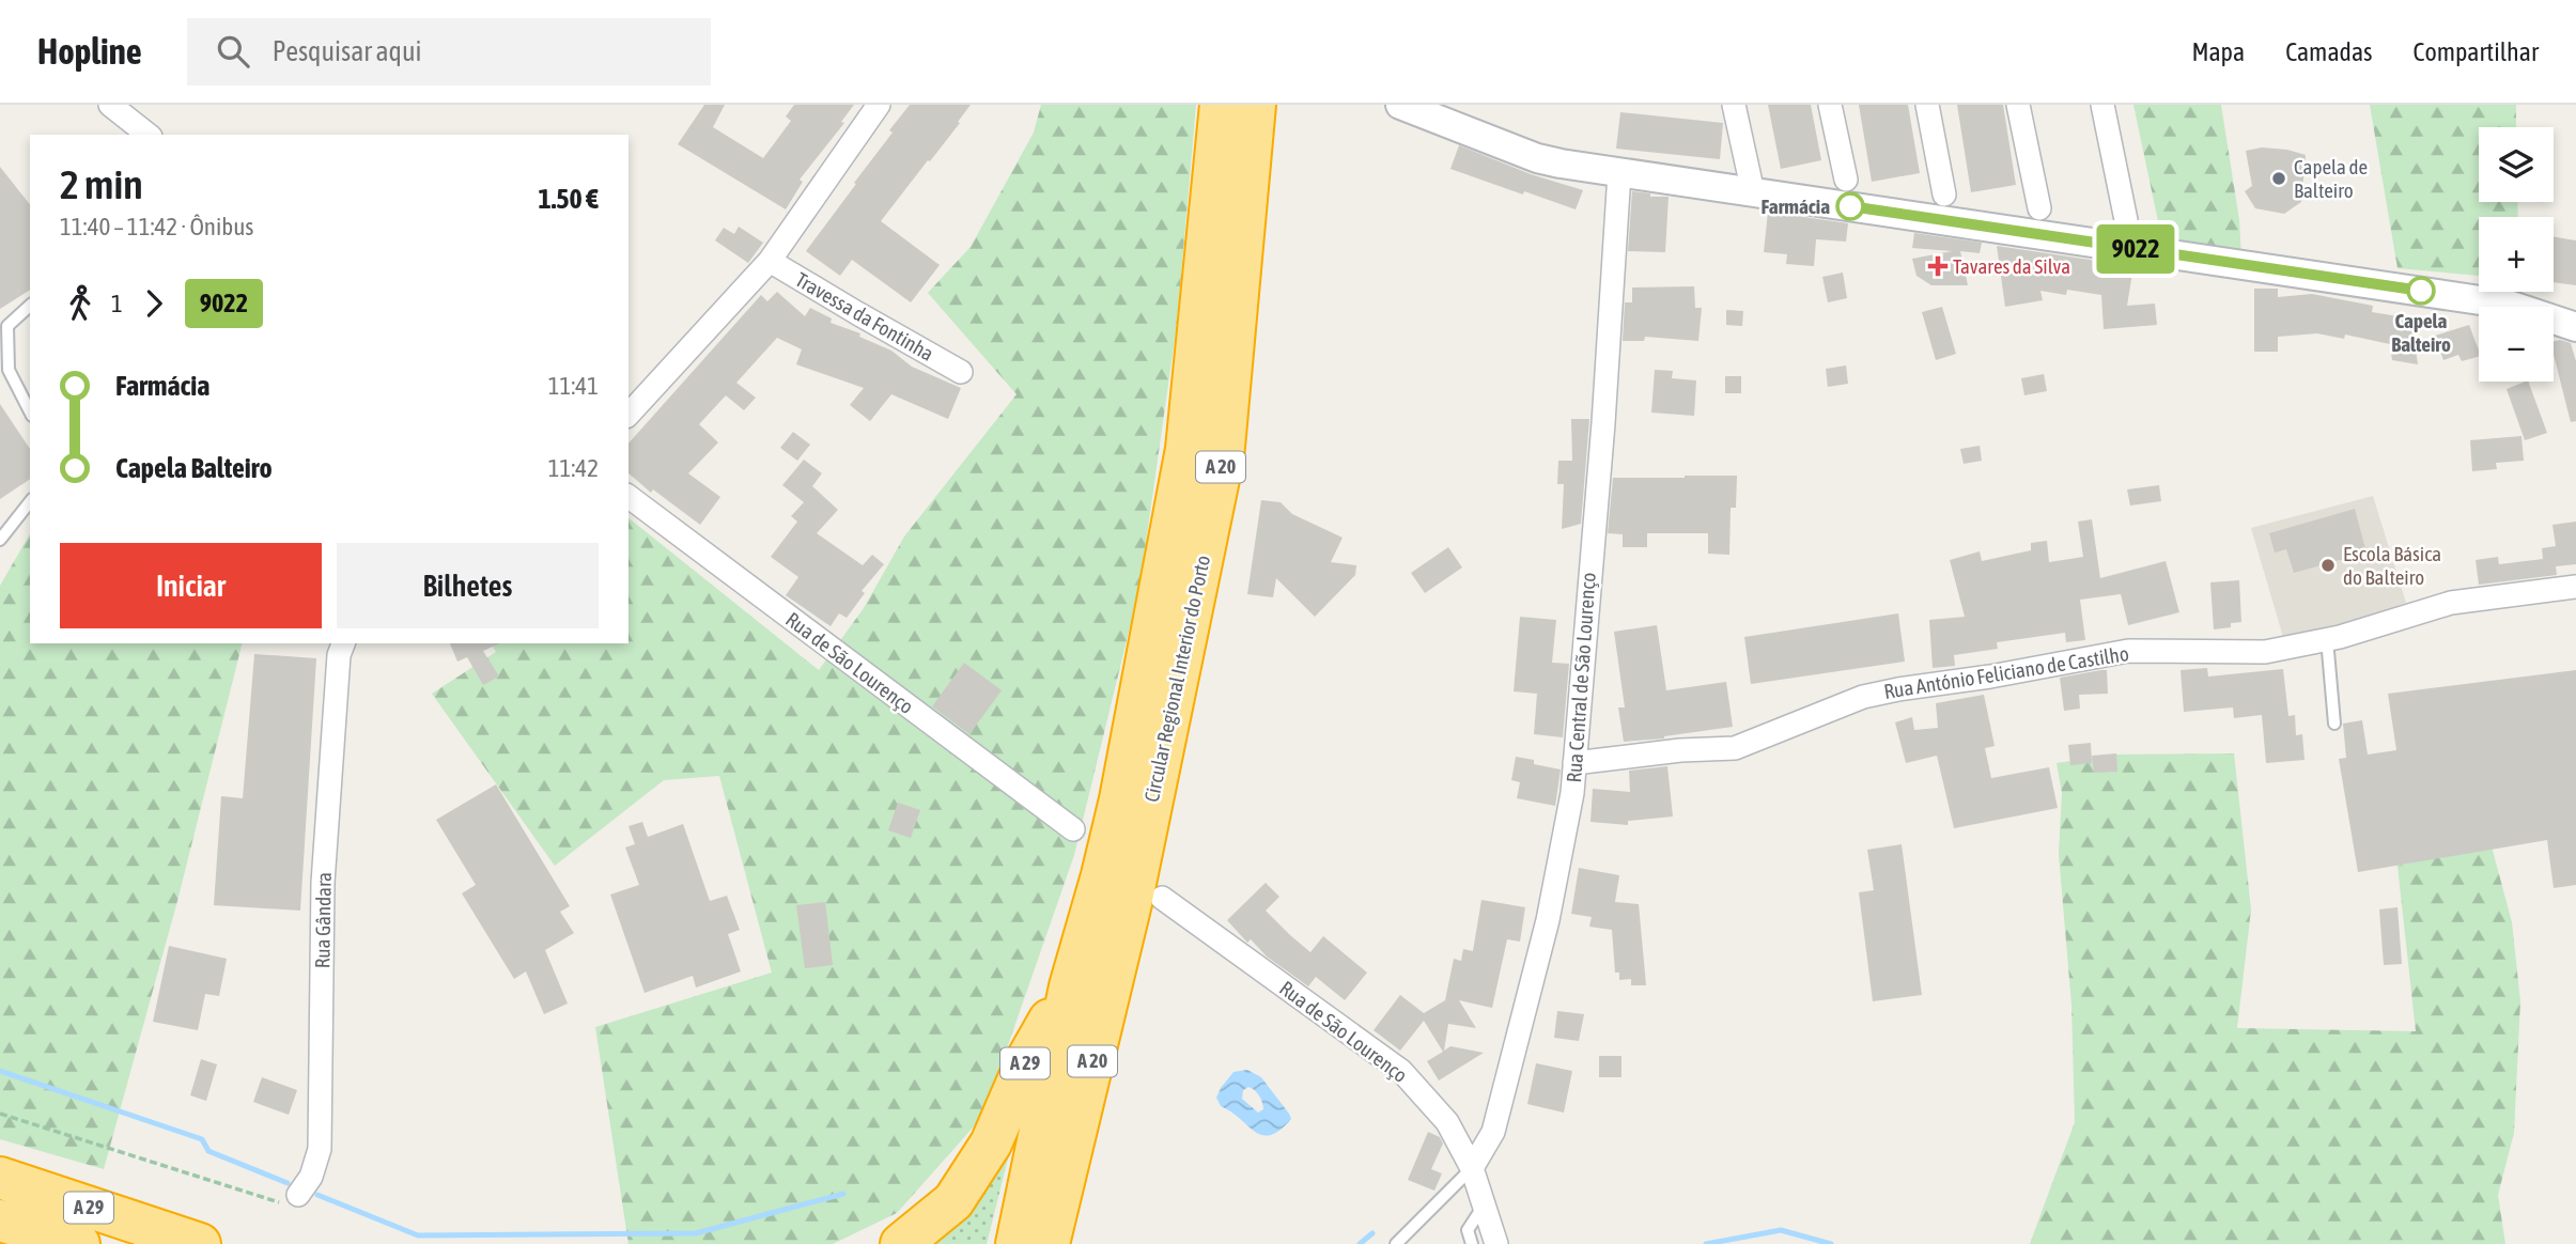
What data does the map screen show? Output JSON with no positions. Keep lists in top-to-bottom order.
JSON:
{
  "streets": {
    "highway": ["A 20", "Circular Regional Interior do Porto", "A 29"],
    "street": [
      "Travessa da Fontinha",
      "Rua de São Lourenço",
      "Rua António Feliciano de Castilho",
      "Rua Central de São Lourenço",
      "Rua Gândara"
    ]
  },
  "crossings": [
    ["Rua de São Lourenço", "Rua Central de São Lourenço"],
    ["Rua António Feliciano de Castilho", "Rua Central de São Lourenço"],
    ["Circular Regional Interior do Porto", "A 29"]
  ],
  "places": {
    "other": [
      "Capela de Balteiro",
      "Farmácia",
      "Capela Balteiro",
      "Escola Básica do Balteiro"
    ],
    "health": ["Tavares da Silva"]
  },
  "lines": ["bus line 9022"],
  "page": {
    "header": "Hopline",
    "search": "Pesquisar aqui",
    "nav": ["Mapa", "Camadas", "Compartilhar"],
    "on_map": "9022",
    "map_buttons": ["+", "−"],
    "heading": ["2 min", "11:40 – 11:42 · Ônibus", "1.50 €"],
    "legs": ["1", "9022"],
    "list": [
      {
        "name": "Farmácia",
        "value": "11:41"
      },
      {
        "name": "Capela Balteiro",
        "value": "11:42"
      }
    ],
    "buttons": ["Iniciar", "Bilhetes"]
  }
}
